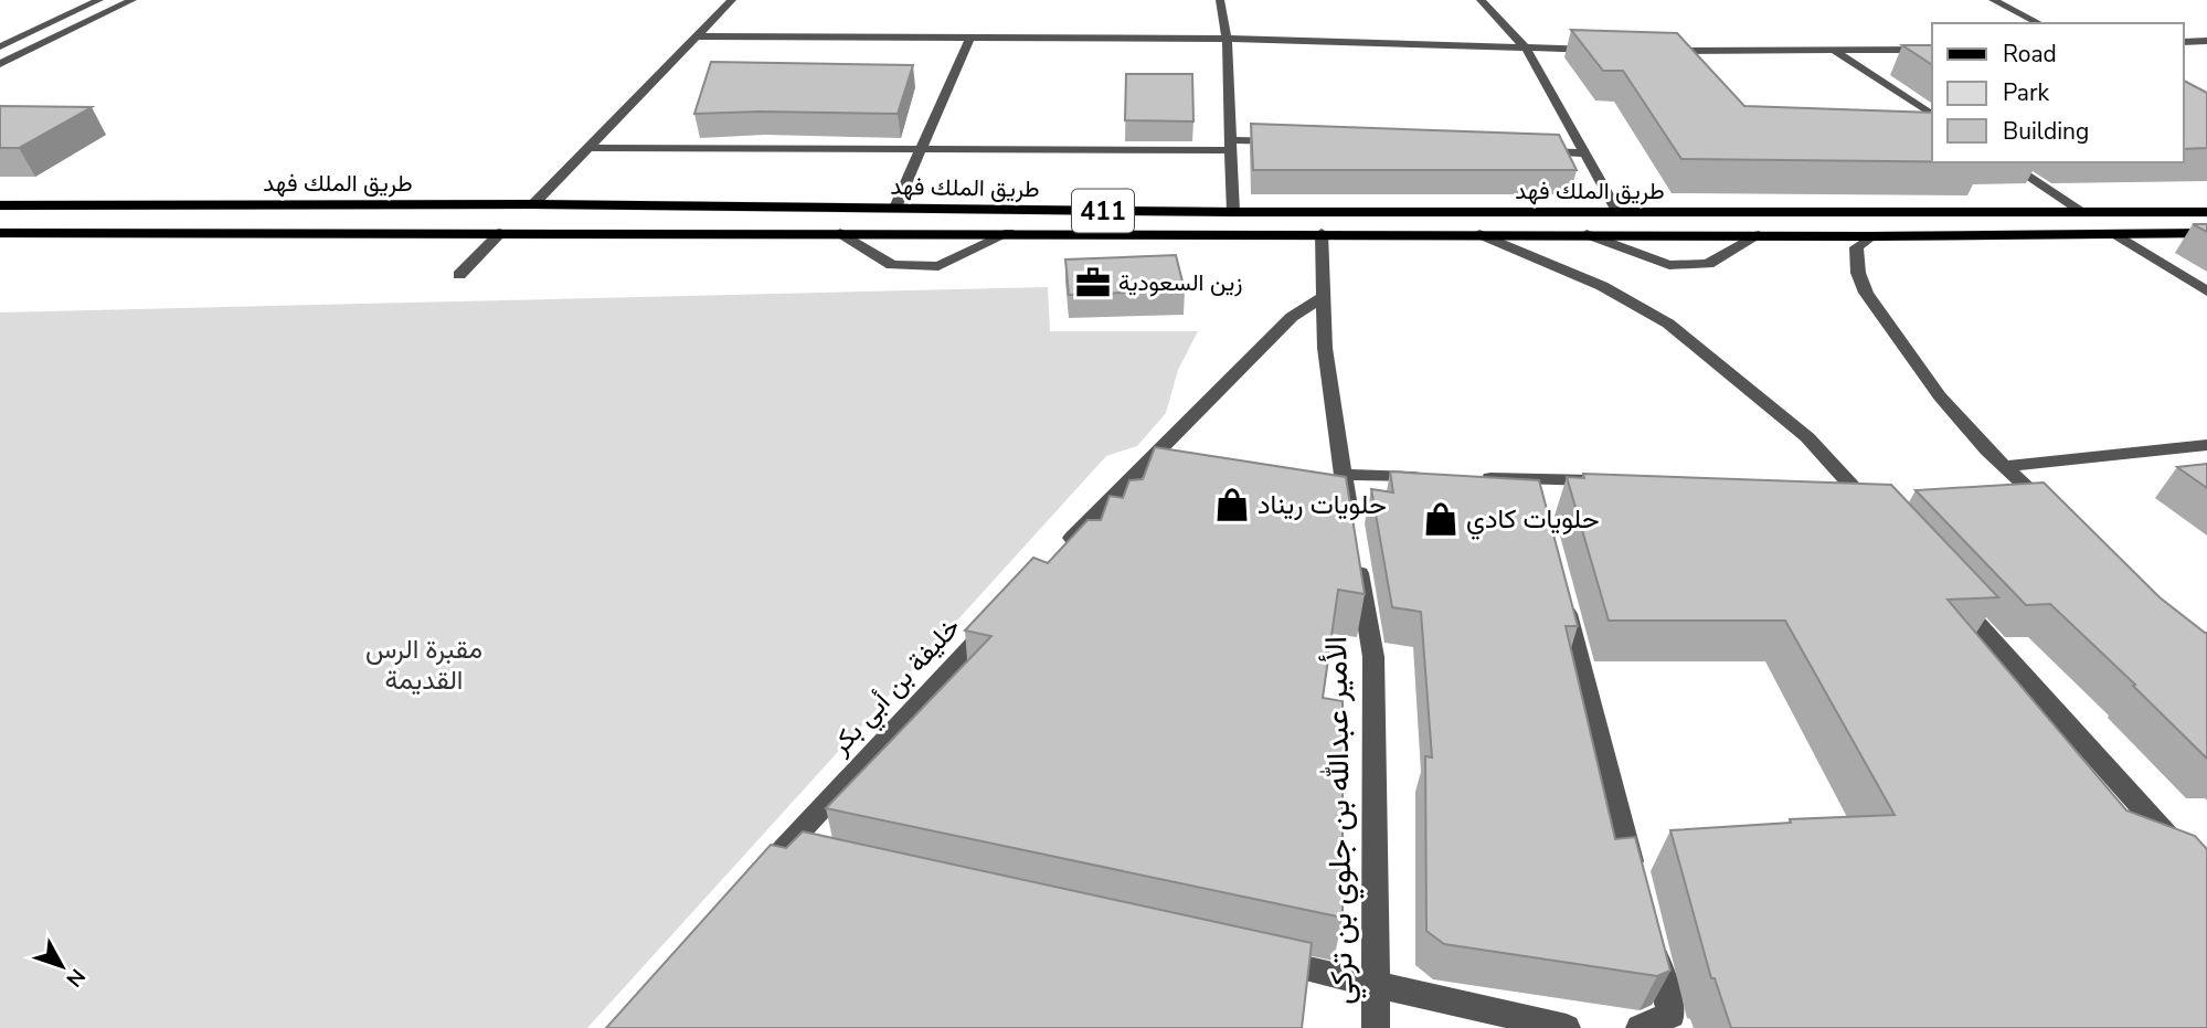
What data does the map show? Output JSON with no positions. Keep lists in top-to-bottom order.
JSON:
{
  "streets": {
    "main road": ["طريق الملك فهد", "411"],
    "street": ["خليفة بن أبي بكر", "الأمير عبدالله بن جلوي بن تركي"]
  },
  "parks": ["مقبرة الرس القديمة"],
  "places": {
    "office": ["زين السعودية"],
    "shop": ["حلويات ريناد", "حلويات كادي"]
  },
  "legend": ["Road", "Park", "Building"],
  "north": "bottom right"
}
